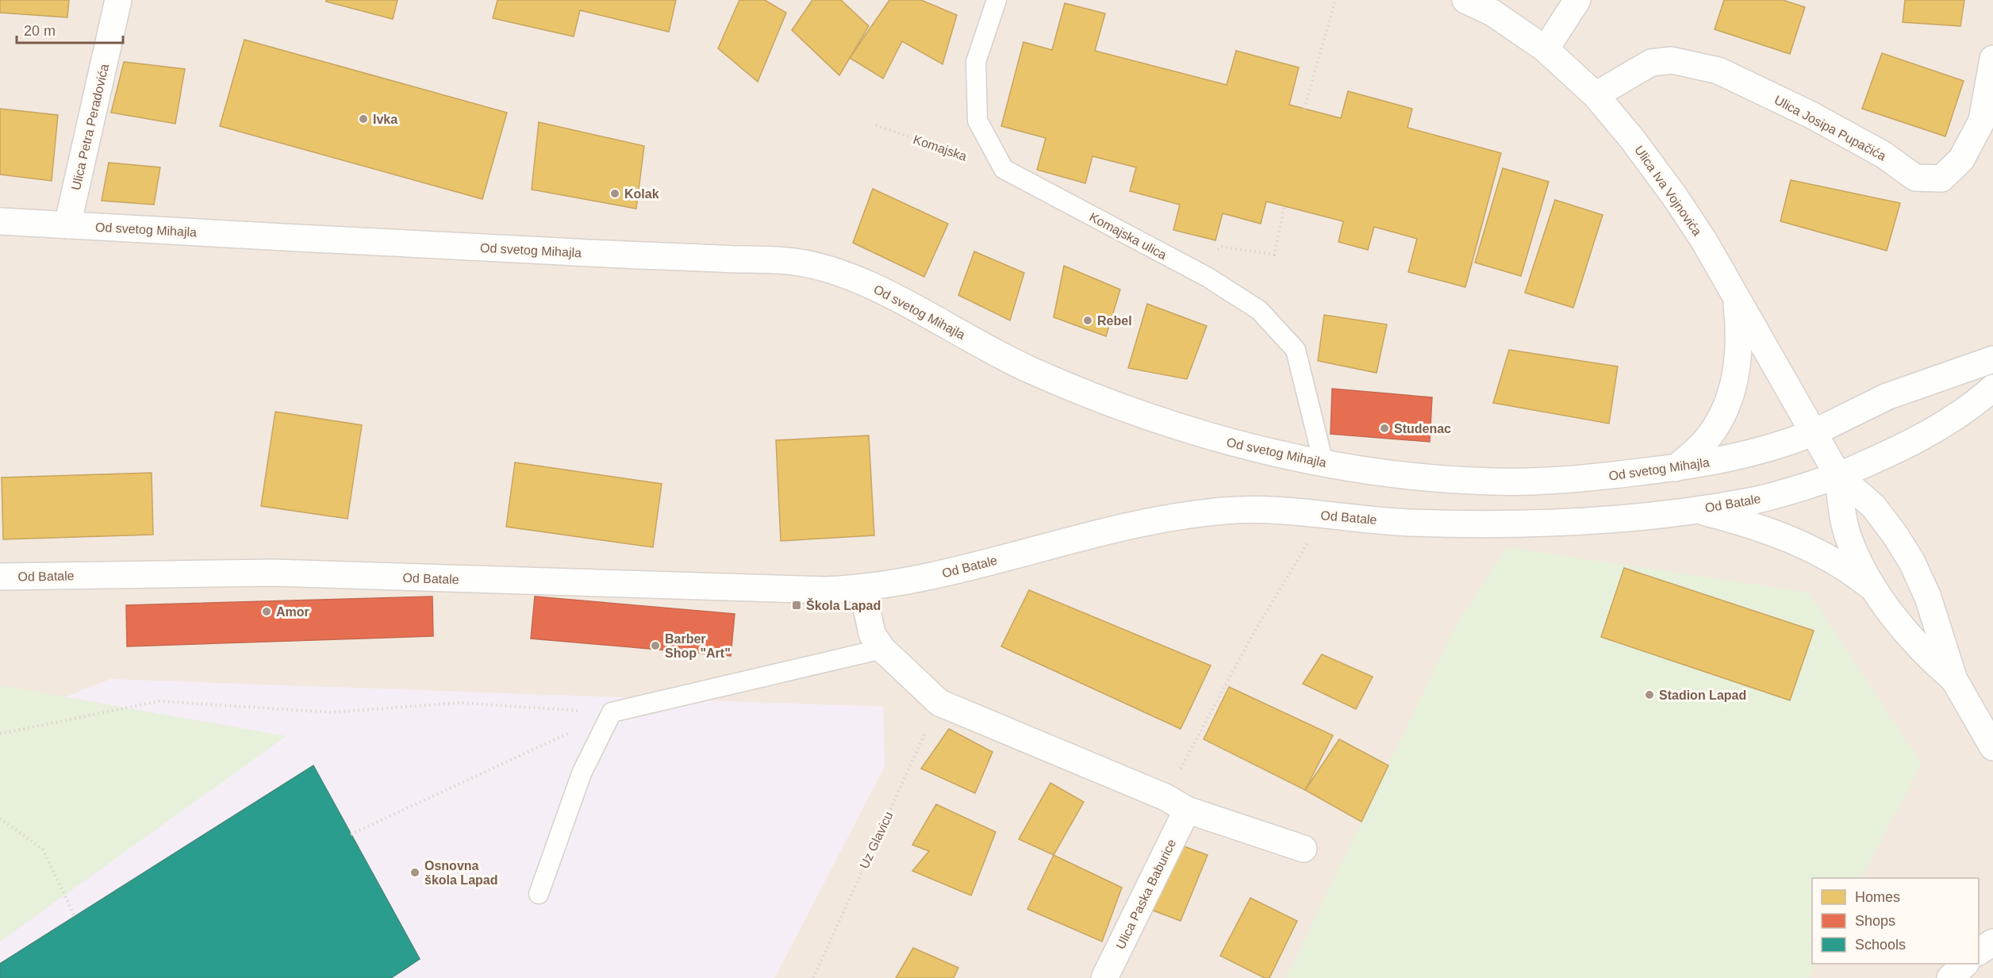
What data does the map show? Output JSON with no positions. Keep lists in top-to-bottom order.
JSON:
{
  "streets": {
    "main road": [
      "Ulica Petra Peradovića",
      "Ulica Josipa Pupačića",
      "Ulica Iva Vojnovića",
      "Od svetog Mihajla",
      "Od Batale",
      "Ulica Paska Baburice"
    ],
    "lane": ["Komajska ulica"],
    "path": ["Komajska", "Uz Glavicu"]
  },
  "crossings": [
    ["Ulica Petra Peradovića", "Od svetog Mihajla"],
    ["Ulica Josipa Pupačića", "Ulica Iva Vojnovića"],
    ["Komajska", "Komajska ulica"],
    ["Ulica Iva Vojnovića", "Od svetog Mihajla"],
    ["Ulica Iva Vojnovića", "Od Batale"],
    ["Od svetog Mihajla", "Komajska ulica"]
  ],
  "places": {
    "other": [
      "Ivka",
      "Kolak",
      "Rebel",
      "Studenac",
      "Amor",
      "Barber Shop \"Art\"",
      "Stadion Lapad",
      "Osnovna škola Lapad"
    ],
    "transit": ["Škola Lapad"]
  },
  "legend": ["Homes", "Shops", "Schools"],
  "scale_bar": "20 m"
}
